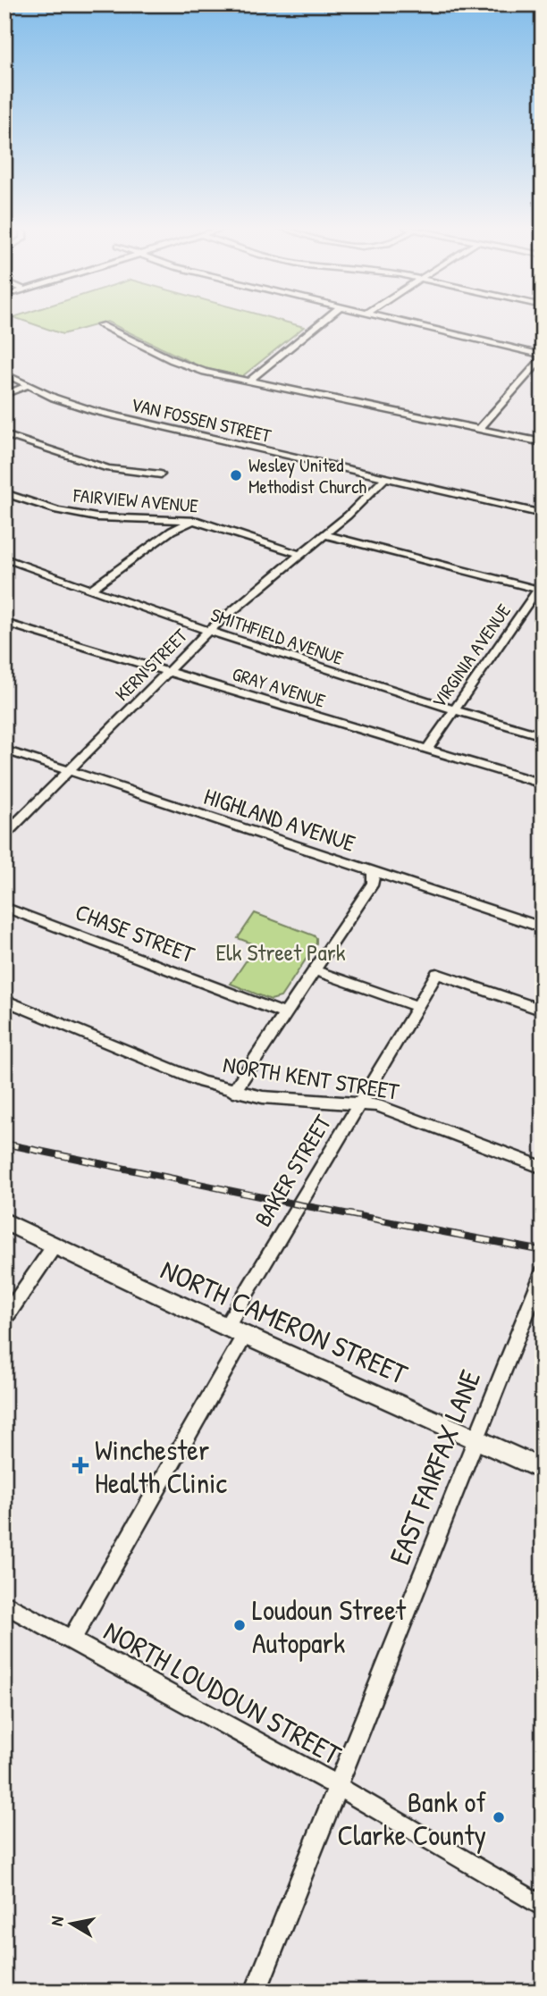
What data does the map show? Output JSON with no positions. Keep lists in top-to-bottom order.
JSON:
{
  "streets": {
    "main road": ["NORTH CAMERON STREET"],
    "street": [
      "VAN FOSSEN STREET",
      "FAIRVIEW AVENUE",
      "SMITHFIELD AVENUE",
      "VIRGINIA AVENUE",
      "KERN STREET",
      "GRAY AVENUE",
      "HIGHLAND AVENUE",
      "CHASE STREET",
      "NORTH KENT STREET",
      "BAKER STREET",
      "EAST FAIRFAX LANE",
      "NORTH LOUDOUN STREET"
    ]
  },
  "crossings": [
    ["VAN FOSSEN STREET", "KERN STREET"],
    ["FAIRVIEW AVENUE", "KERN STREET"],
    ["SMITHFIELD AVENUE", "VIRGINIA AVENUE"],
    ["SMITHFIELD AVENUE", "KERN STREET"],
    ["VIRGINIA AVENUE", "GRAY AVENUE"],
    ["KERN STREET", "GRAY AVENUE"],
    ["KERN STREET", "HIGHLAND AVENUE"],
    ["NORTH KENT STREET", "BAKER STREET"],
    ["BAKER STREET", "NORTH CAMERON STREET"],
    ["NORTH CAMERON STREET", "EAST FAIRFAX LANE"],
    ["EAST FAIRFAX LANE", "NORTH LOUDOUN STREET"]
  ],
  "parks": ["Elk Street Park"],
  "places": {
    "other": ["Wesley United Methodist Church", "Loudoun Street Autopark", "Bank of Clarke County"],
    "health": ["Winchester Health Clinic"]
  },
  "north": "left"
}
